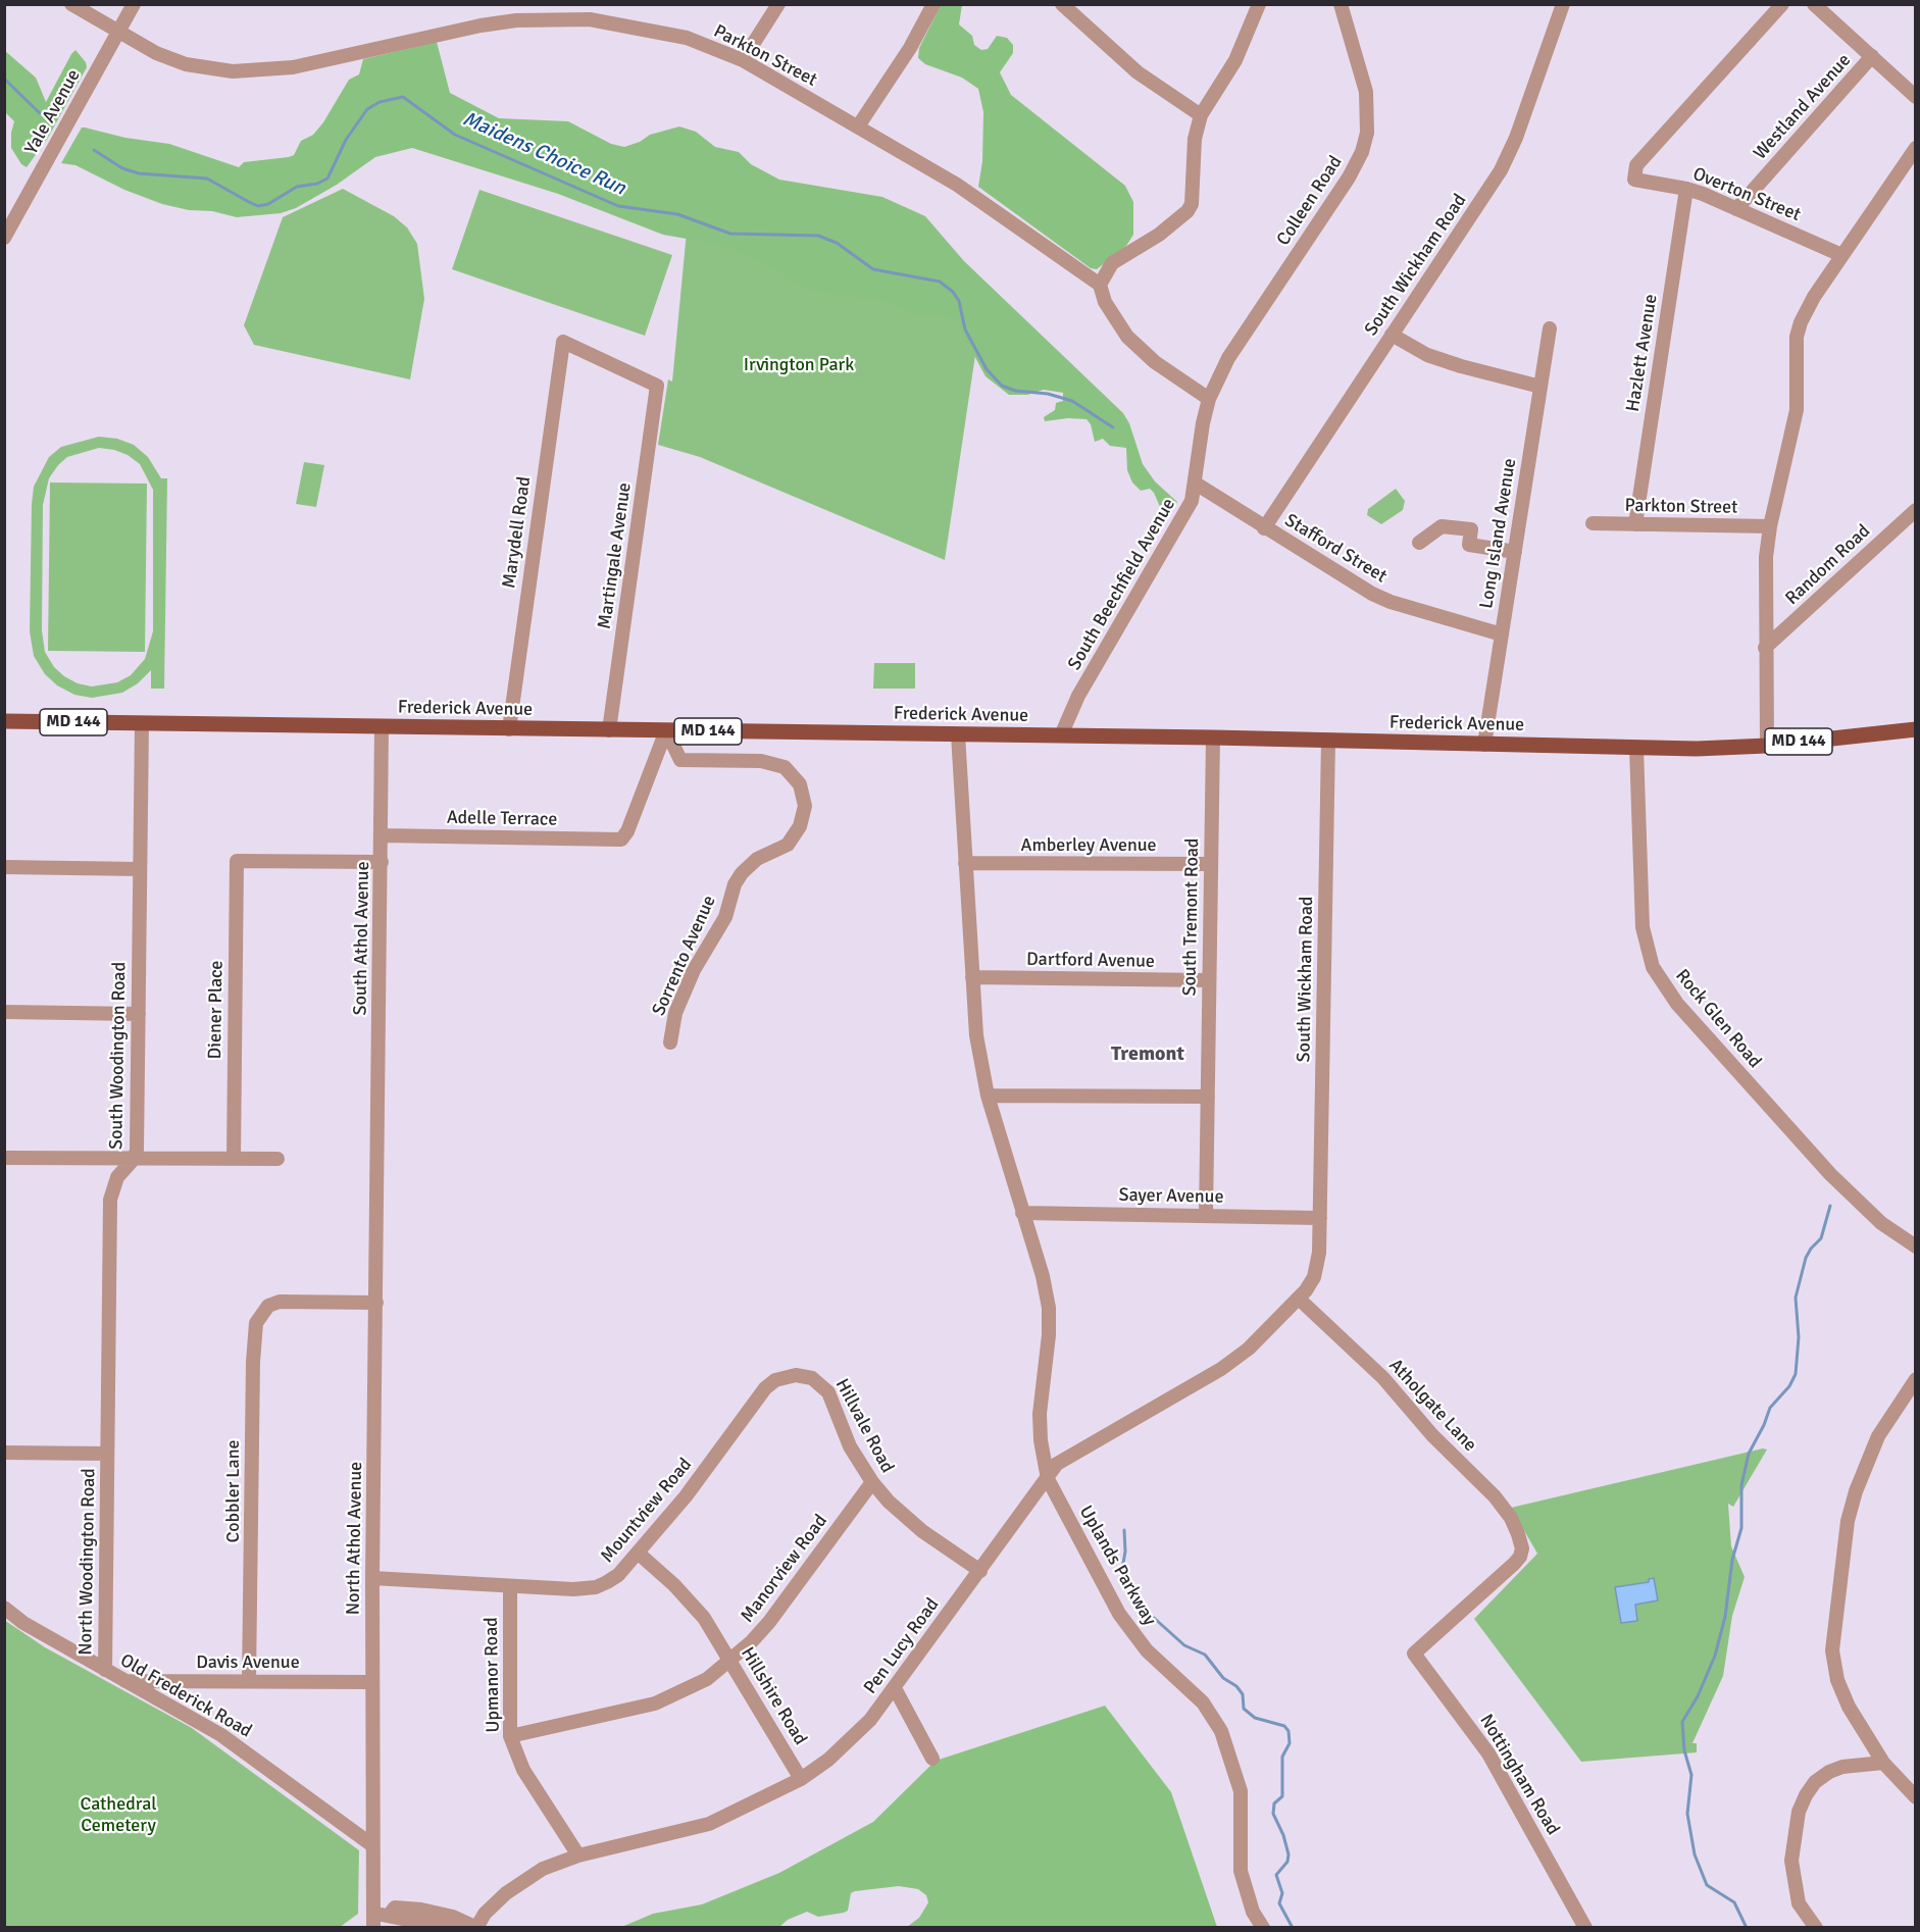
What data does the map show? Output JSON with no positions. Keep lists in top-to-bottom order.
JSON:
{
  "streets": {
    "main road": ["Frederick Avenue", "MD 144"],
    "street": [
      "Parkton Street",
      "Westland Avenue",
      "Yale Avenue",
      "Overton Street",
      "Colleen Road",
      "South Wickham Road",
      "Hazlett Avenue",
      "Marydell Road",
      "Long Island Avenue",
      "Stafford Street",
      "Martingale Avenue",
      "Random Road",
      "South Beechfield Avenue",
      "Adelle Terrace",
      "Amberley Avenue",
      "South Tremont Road",
      "South Athol Avenue",
      "Sorrento Avenue",
      "Dartford Avenue",
      "Diener Place",
      "Rock Glen Road",
      "South Woodington Road",
      "Sayer Avenue",
      "Atholgate Lane",
      "Hillvale Road",
      "Cobbler Lane",
      "Mountview Road",
      "North Athol Avenue",
      "North Woodington Road",
      "Uplands Parkway",
      "Manorview Road",
      "Pen Lucy Road",
      "Davis Avenue",
      "Upmanor Road",
      "Old Frederick Road",
      "Hillshire Road",
      "Nottingham Road"
    ]
  },
  "crossings": [
    ["Parkton Street", "Yale Avenue"],
    ["Parkton Street", "Hazlett Avenue"],
    ["Westland Avenue", "Overton Street"],
    ["Overton Street", "Hazlett Avenue"],
    ["Colleen Road", "South Beechfield Avenue"],
    ["South Wickham Road", "Stafford Street"],
    ["South Wickham Road", "Frederick Avenue"],
    ["South Wickham Road", "Sayer Avenue"],
    ["South Wickham Road", "Atholgate Lane"],
    ["South Wickham Road", "Pen Lucy Road"],
    ["Marydell Road", "Martingale Avenue"],
    ["Marydell Road", "Frederick Avenue"],
    ["Long Island Avenue", "Stafford Street"],
    ["Long Island Avenue", "Frederick Avenue"],
    ["Stafford Street", "South Beechfield Avenue"],
    ["Martingale Avenue", "Frederick Avenue"],
    ["South Beechfield Avenue", "Frederick Avenue"],
    ["Frederick Avenue", "Adelle Terrace"],
    ["Frederick Avenue", "South Tremont Road"],
    ["Frederick Avenue", "South Athol Avenue"],
    ["Frederick Avenue", "Sorrento Avenue"],
    ["Frederick Avenue", "Rock Glen Road"],
    ["Frederick Avenue", "South Woodington Road"],
    ["Adelle Terrace", "South Athol Avenue"],
    ["Adelle Terrace", "Sorrento Avenue"],
    ["Amberley Avenue", "South Tremont Road"],
    ["South Tremont Road", "Dartford Avenue"],
    ["South Tremont Road", "Sayer Avenue"],
    ["South Athol Avenue", "Diener Place"],
    ["South Athol Avenue", "North Athol Avenue"],
    ["South Woodington Road", "North Woodington Road"],
    ["Sayer Avenue", "Uplands Parkway"],
    ["Atholgate Lane", "Pen Lucy Road"],
    ["Atholgate Lane", "Nottingham Road"],
    ["Hillvale Road", "Mountview Road"],
    ["Hillvale Road", "Manorview Road"],
    ["Hillvale Road", "Pen Lucy Road"],
    ["Cobbler Lane", "North Athol Avenue"],
    ["Cobbler Lane", "Davis Avenue"],
    ["Mountview Road", "North Athol Avenue"],
    ["Mountview Road", "Upmanor Road"],
    ["Mountview Road", "Hillshire Road"],
    ["North Athol Avenue", "Davis Avenue"],
    ["North Athol Avenue", "Old Frederick Road"],
    ["North Woodington Road", "Old Frederick Road"],
    ["Uplands Parkway", "Pen Lucy Road"],
    ["Manorview Road", "Upmanor Road"],
    ["Manorview Road", "Hillshire Road"],
    ["Pen Lucy Road", "Upmanor Road"],
    ["Pen Lucy Road", "Hillshire Road"],
    ["Davis Avenue", "Old Frederick Road"]
  ],
  "districts": ["Tremont"],
  "water": ["Maidens Choice Run"],
  "parks": ["Irvington Park", "Cathedral Cemetery"]
}
